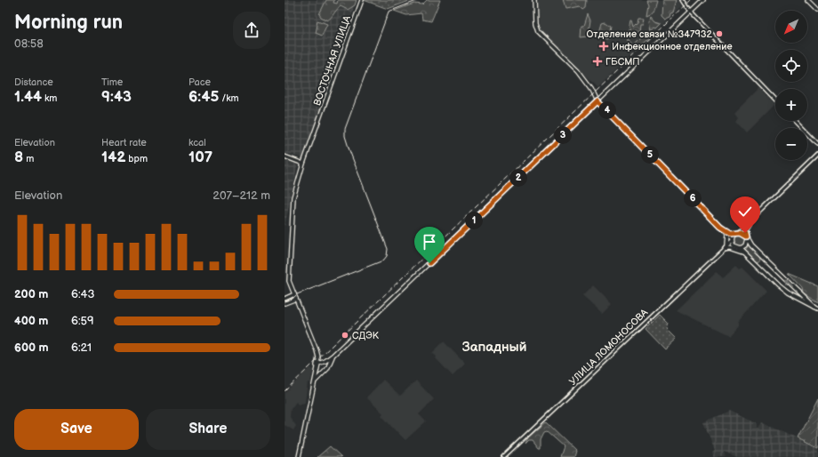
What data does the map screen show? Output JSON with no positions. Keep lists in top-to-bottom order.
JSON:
{
  "streets": {
    "main road": ["ВОСТОЧНАЯ УЛИЦА"],
    "street": ["УЛИЦА ЛОМОНОСОВА"]
  },
  "districts": ["Западный"],
  "places": {
    "other": ["Отделение связи №347932", "СДЭК"],
    "health": ["Инфекционное отделение", "ГБСМП"]
  },
  "north": "bottom left",
  "page": {
    "heading": ["Morning run", "08:58"],
    "map_buttons": ["+", "−"],
    "stats": [
      ["Distance", "1.44 km"],
      ["Time", "9:43"],
      ["Pace", "6:45 /km"],
      ["Elevation", "8 m"],
      ["Heart rate", "142 bpm"],
      ["kcal", "107"]
    ],
    "pins": [
      "4",
      "3",
      "5",
      "2",
      "6",
      "1"
    ],
    "chart": ["Elevation", "207–212 m"],
    "list": [
      {
        "name": "200 m",
        "note": "6:43"
      },
      {
        "name": "400 m",
        "note": "6:59"
      },
      {
        "name": "600 m",
        "note": "6:21"
      }
    ],
    "buttons": ["Save", "Share"]
  }
}
